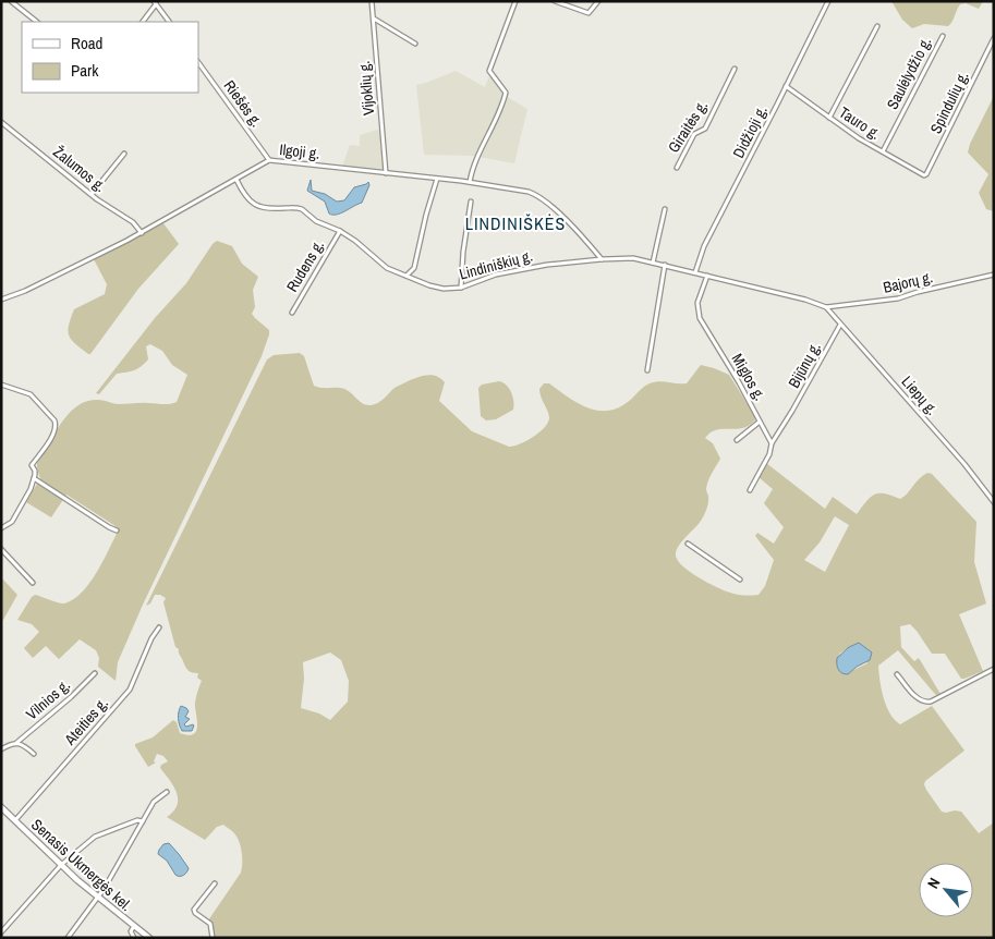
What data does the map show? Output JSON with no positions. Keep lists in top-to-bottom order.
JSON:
{
  "streets": {
    "main road": ["Senasis Ukmergės kel."],
    "street": [
      "Saulėlydžio g.",
      "Vijoklių g.",
      "Spindulių g.",
      "Riešės g.",
      "Tauro g.",
      "Giraitės g.",
      "Didžioji g.",
      "Ilgoji g.",
      "Žalumos g.",
      "Lindiniškių g.",
      "Rudens g.",
      "Bajorų g.",
      "Bijūnų g.",
      "Miglos g.",
      "Liepų g.",
      "Vilnios g.",
      "Ateities g."
    ]
  },
  "crossings": [
    ["Saulėlydžio g.", "Tauro g."],
    ["Vijoklių g.", "Ilgoji g."],
    ["Spindulių g.", "Tauro g."],
    ["Riešės g.", "Ilgoji g."],
    ["Tauro g.", "Didžioji g."],
    ["Didžioji g.", "Lindiniškių g."],
    ["Ilgoji g.", "Žalumos g."],
    ["Ilgoji g.", "Lindiniškių g."],
    ["Lindiniškių g.", "Rudens g."],
    ["Lindiniškių g.", "Bajorų g."],
    ["Lindiniškių g.", "Miglos g."],
    ["Lindiniškių g.", "Liepų g."],
    ["Bajorų g.", "Liepų g."],
    ["Bijūnų g.", "Miglos g."],
    ["Bijūnų g.", "Liepų g."],
    ["Ateities g.", "Senasis Ukmergės kel."]
  ],
  "districts": ["LINDINIŠKĖS"],
  "legend": ["Road", "Park"],
  "north": "top left"
}
